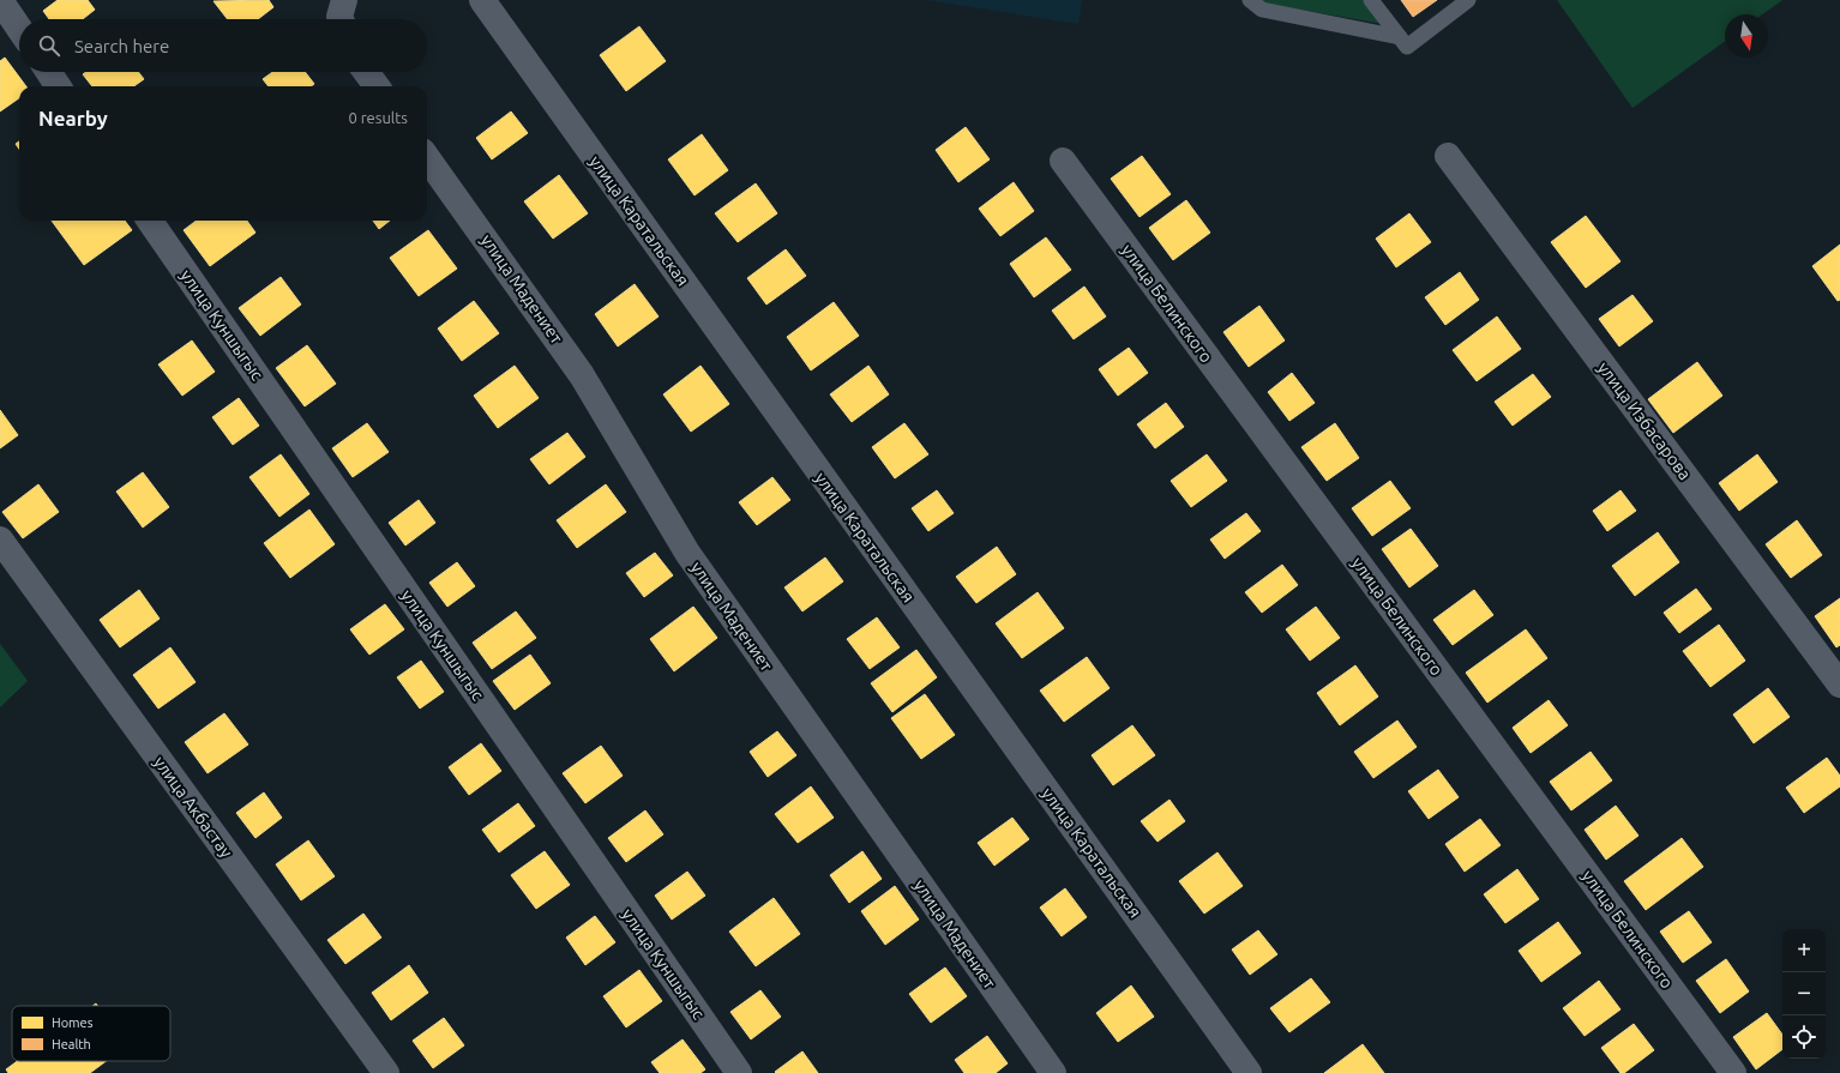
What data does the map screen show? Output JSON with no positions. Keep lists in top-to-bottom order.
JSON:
{
  "streets": {
    "street": [
      "улица Каратальская",
      "улица Мадениет",
      "улица Белинского",
      "улица Куншыгыс",
      "улица Избасарова",
      "улица Акбастау"
    ]
  },
  "legend": ["Homes", "Health"],
  "north": "bottom",
  "page": {
    "search": "Search here",
    "heading": ["Nearby", "0 results"],
    "map_buttons": ["+", "−"]
  }
}
